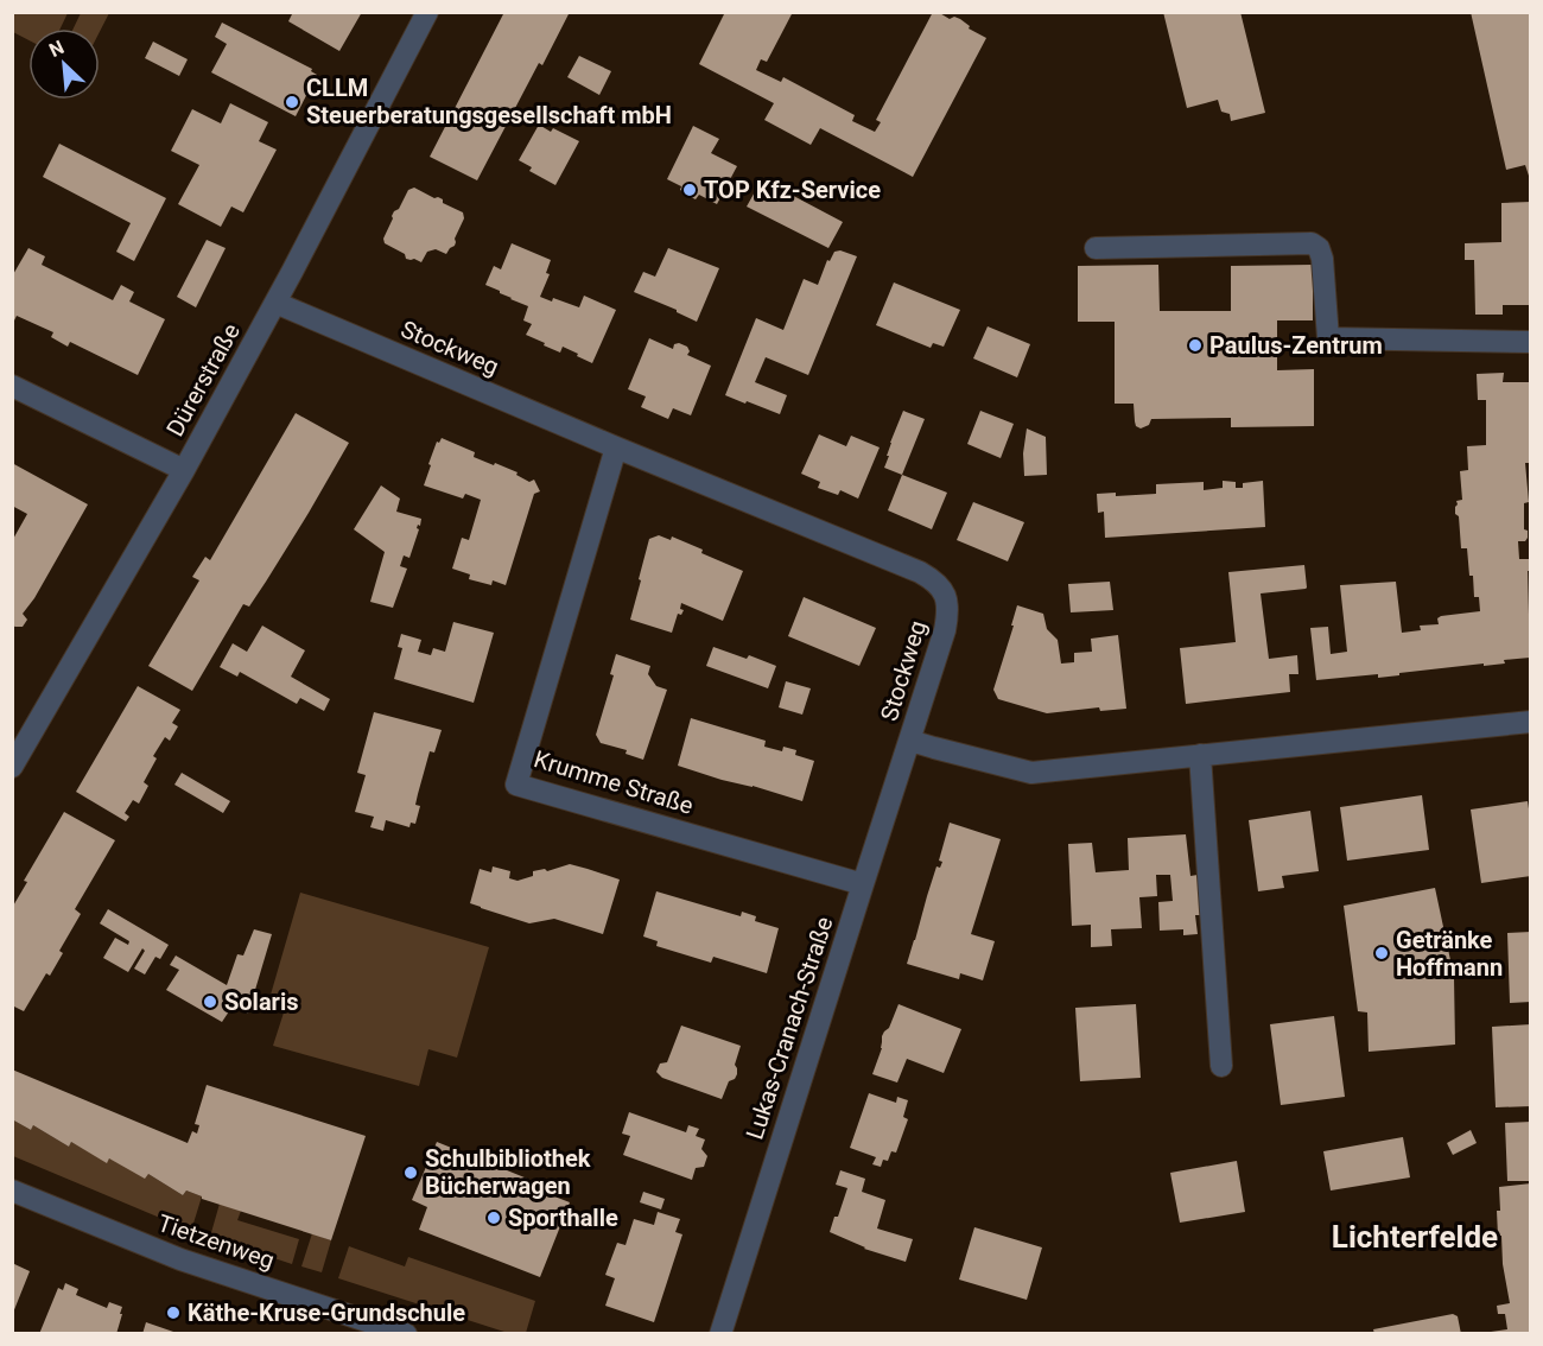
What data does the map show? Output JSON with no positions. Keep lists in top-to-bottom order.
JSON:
{
  "streets": {
    "street": [
      "Stockweg",
      "Dürerstraße",
      "Krumme Straße",
      "Lukas-Cranach-Straße",
      "Tietzenweg"
    ]
  },
  "crossings": [
    ["Stockweg", "Dürerstraße"],
    ["Stockweg", "Krumme Straße"],
    ["Stockweg", "Lukas-Cranach-Straße"],
    ["Krumme Straße", "Lukas-Cranach-Straße"]
  ],
  "districts": ["Lichterfelde"],
  "places": [
    "CLLM Steuerberatungsgesellschaft mbH",
    "TOP Kfz-Service",
    "Paulus-Zentrum",
    "Getränke Hoffmann",
    "Solaris",
    "Schulbibliothek Bücherwagen",
    "Sporthalle",
    "Käthe-Kruse-Grundschule"
  ],
  "north": "top left"
}
